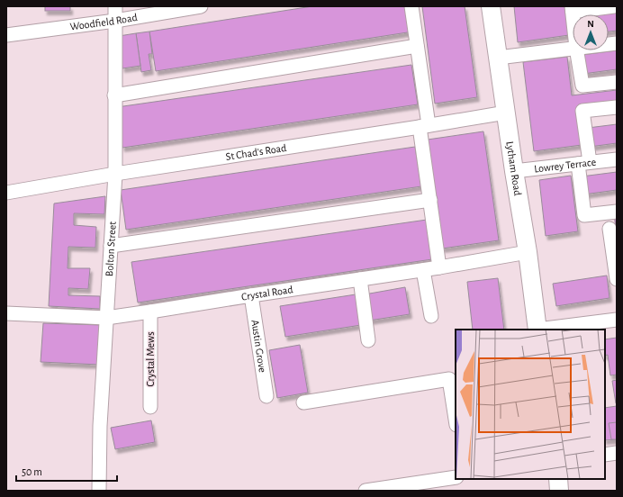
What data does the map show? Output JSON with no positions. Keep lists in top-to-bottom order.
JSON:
{
  "streets": {
    "main road": ["Lytham Road"],
    "street": [
      "Woodfield Road",
      "St Chad's Road",
      "Lowrey Terrace",
      "Bolton Street",
      "Crystal Road",
      "Austin Grove",
      "Crystal Mews"
    ]
  },
  "crossings": [
    ["Woodfield Road", "Bolton Street"],
    ["St Chad's Road", "Lytham Road"],
    ["St Chad's Road", "Bolton Street"],
    ["Lowrey Terrace", "Lytham Road"],
    ["Lytham Road", "Crystal Road"],
    ["Bolton Street", "Crystal Road"],
    ["Crystal Road", "Austin Grove"],
    ["Crystal Road", "Crystal Mews"]
  ],
  "scale_bar": "50 m",
  "north": "top"
}
